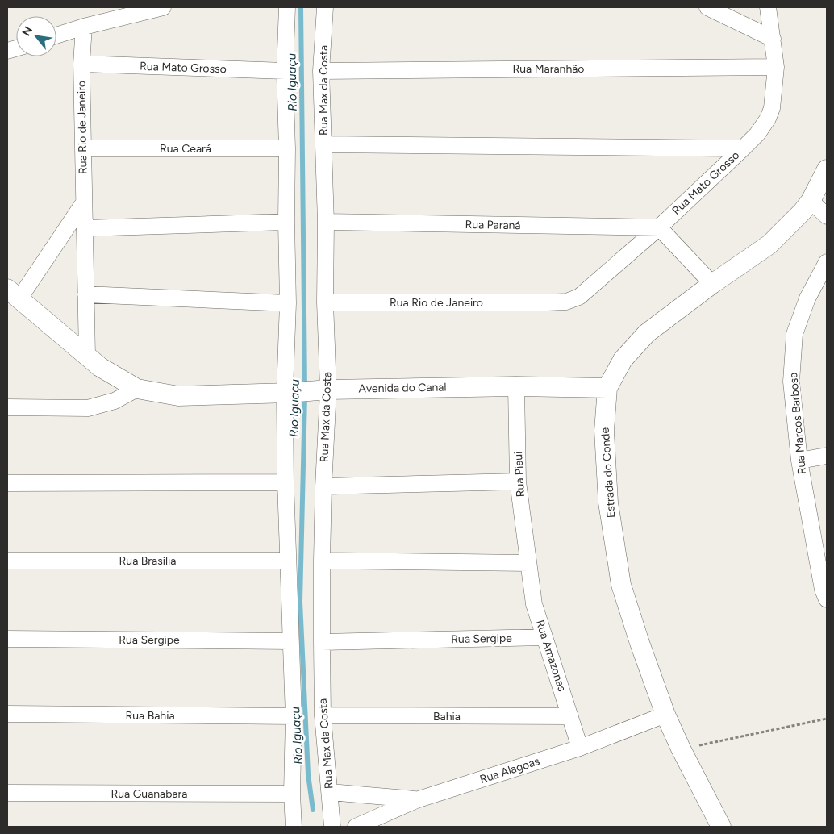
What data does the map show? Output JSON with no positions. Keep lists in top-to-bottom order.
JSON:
{
  "streets": {
    "street": [
      "Rua Mato Grosso",
      "Rua Maranhão",
      "Rua Max da Costa",
      "Rua Rio de Janeiro",
      "Rua Ceará",
      "Rua Paraná",
      "Avenida do Canal",
      "Rua Marcos Barbosa",
      "Estrada do Conde",
      "Rua Piaui",
      "Rua Brasília",
      "Rua Sergipe",
      "Rua Amazonas",
      "Rua Bahia",
      "Bahia",
      "Rua Alagoas",
      "Rua Guanabara"
    ]
  },
  "crossings": [
    ["Rua Mato Grosso", "Rua Maranhão"],
    ["Rua Mato Grosso", "Rua Rio de Janeiro"],
    ["Rua Mato Grosso", "Rua Paraná"],
    ["Rua Maranhão", "Rua Max da Costa"],
    ["Rua Max da Costa", "Rua Rio de Janeiro"],
    ["Rua Max da Costa", "Rua Paraná"],
    ["Rua Max da Costa", "Avenida do Canal"],
    ["Rua Max da Costa", "Rua Sergipe"],
    ["Rua Max da Costa", "Bahia"],
    ["Rua Rio de Janeiro", "Rua Ceará"],
    ["Avenida do Canal", "Estrada do Conde"],
    ["Avenida do Canal", "Rua Piaui"],
    ["Estrada do Conde", "Rua Alagoas"],
    ["Rua Piaui", "Rua Amazonas"],
    ["Rua Sergipe", "Rua Amazonas"],
    ["Rua Amazonas", "Bahia"],
    ["Rua Amazonas", "Rua Alagoas"]
  ],
  "water": ["Rio Iguaçu"],
  "north": "top left"
}
